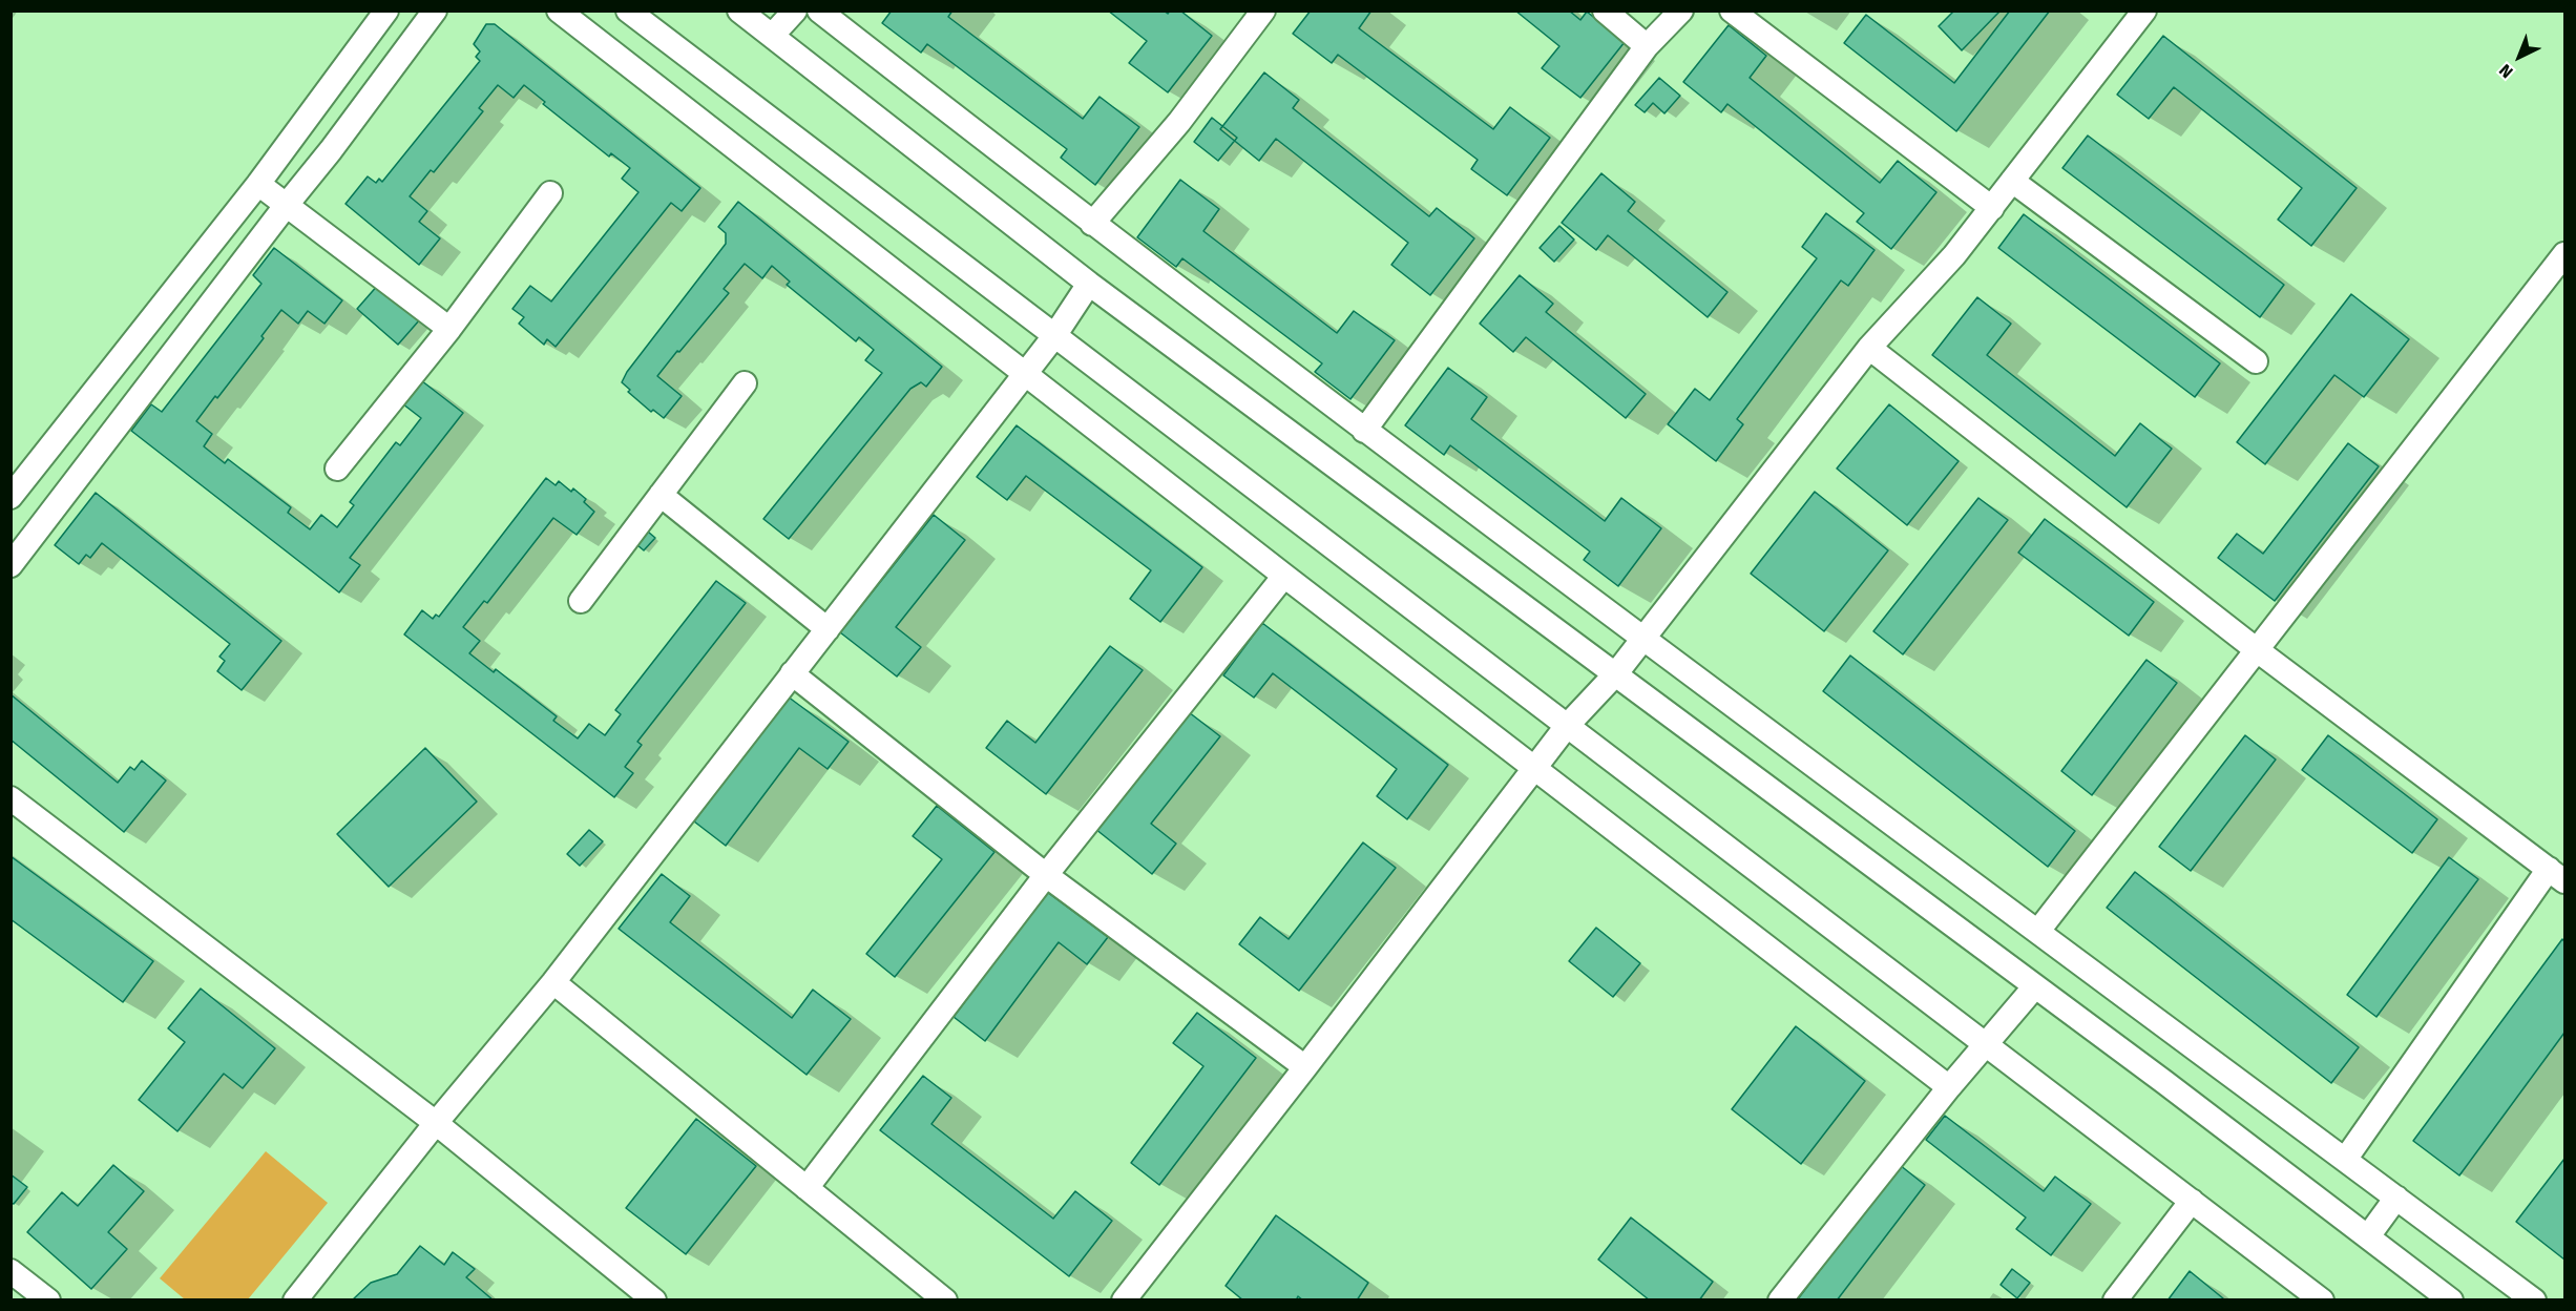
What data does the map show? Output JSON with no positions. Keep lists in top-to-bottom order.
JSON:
{
  "north": "bottom left"
}
